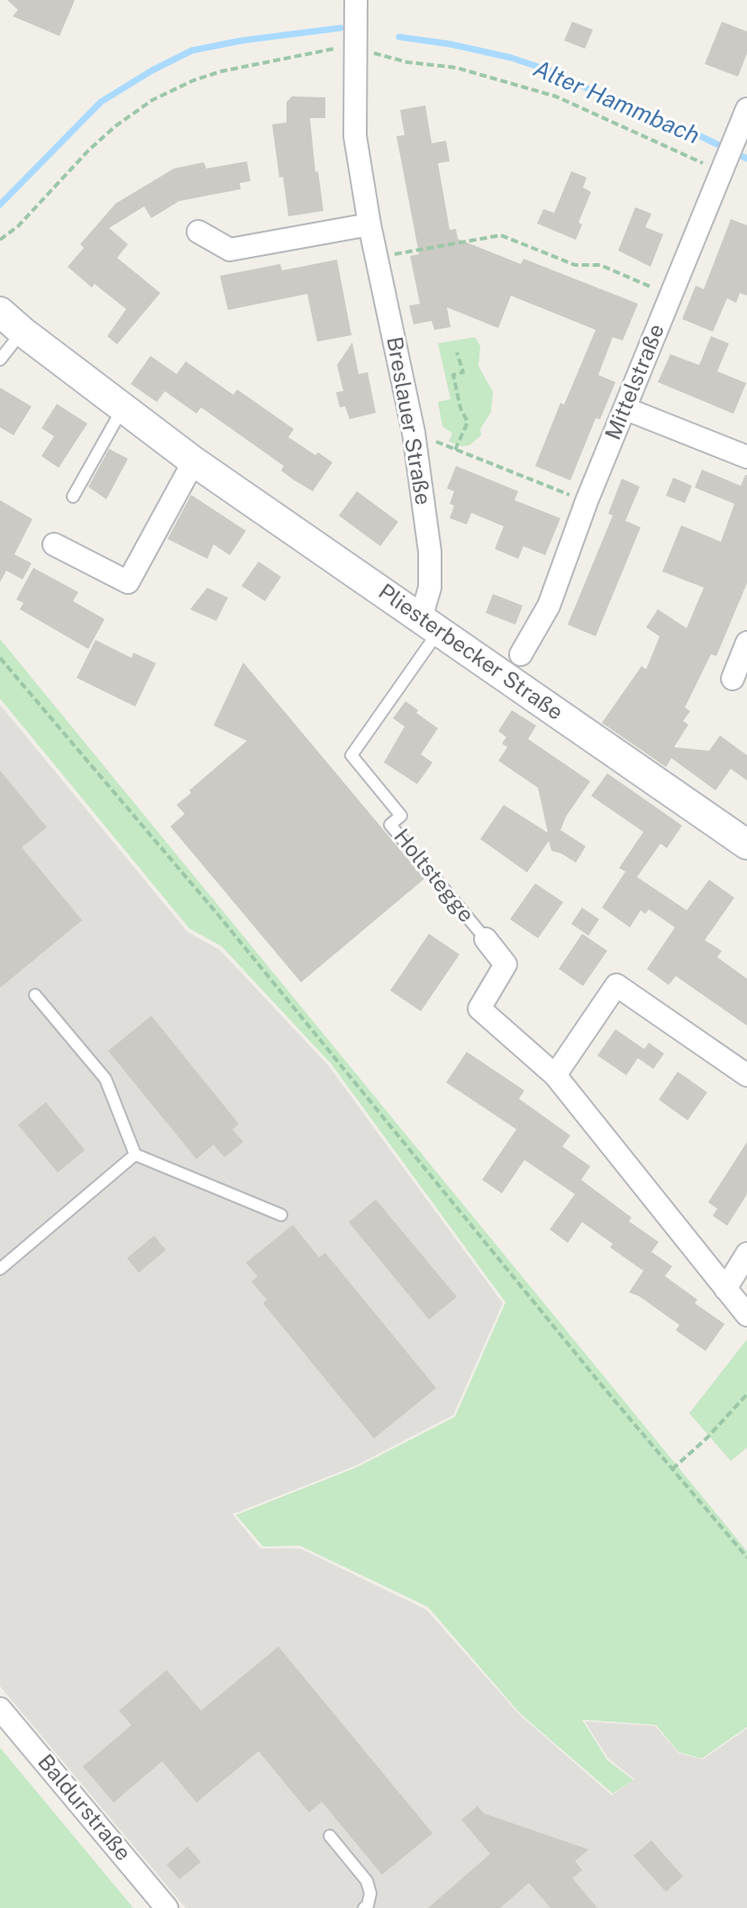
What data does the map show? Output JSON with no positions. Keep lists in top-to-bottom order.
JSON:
{
  "streets": {
    "main road": ["Pliesterbecker Straße"],
    "street": [
      "Mittelstraße",
      "Breslauer Straße",
      "Holtstegge",
      "Baldurstraße"
    ]
  },
  "crossings": [
    ["Breslauer Straße", "Pliesterbecker Straße"],
    ["Breslauer Straße", "Holtstegge"],
    ["Pliesterbecker Straße", "Holtstegge"]
  ],
  "water": ["Alter Hammbach"]
}
